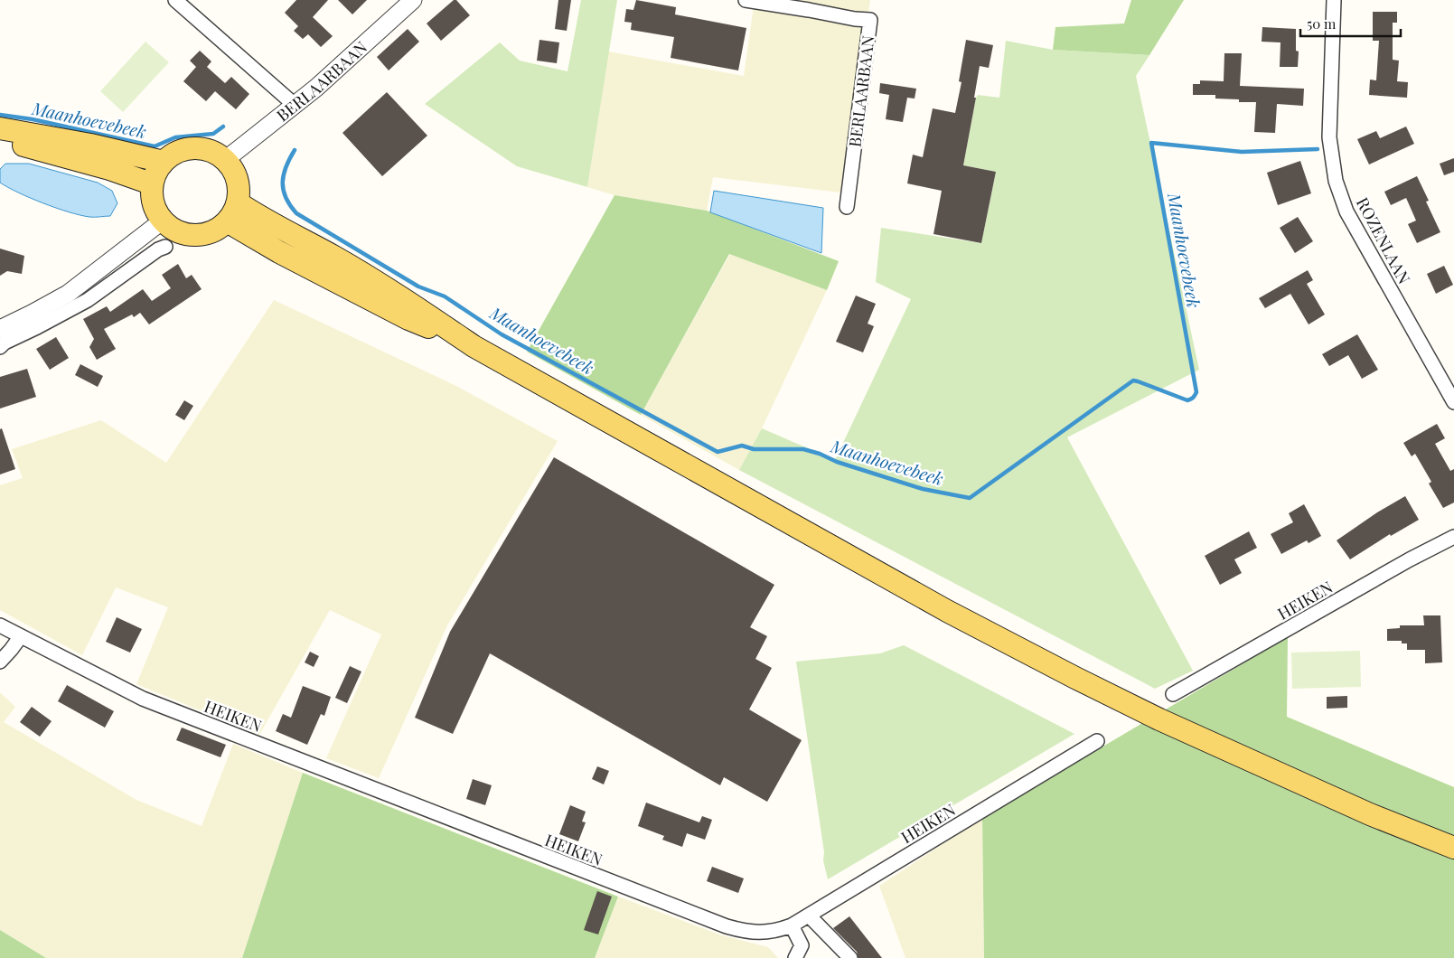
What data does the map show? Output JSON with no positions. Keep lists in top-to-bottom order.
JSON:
{
  "streets": {
    "street": ["BERLAARBAAN", "ROZENLAAN", "HEIKEN"]
  },
  "water": ["Maanhoevebeek"],
  "scale_bar": "50 m"
}
